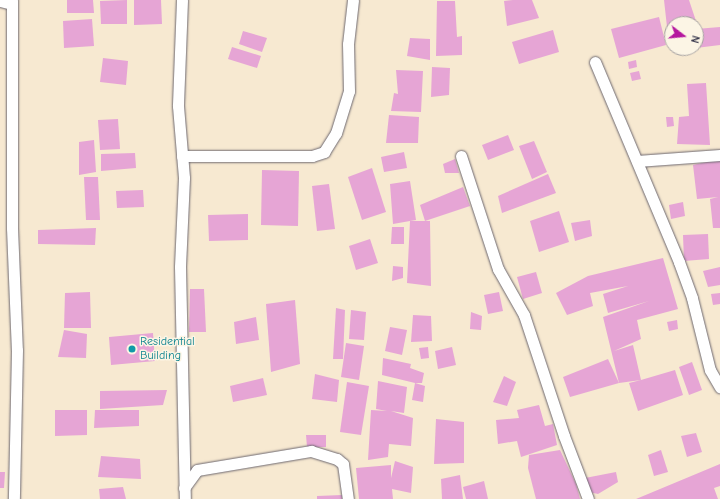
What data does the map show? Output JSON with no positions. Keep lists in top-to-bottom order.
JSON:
{
  "places": ["Residential Building"],
  "north": "right"
}
